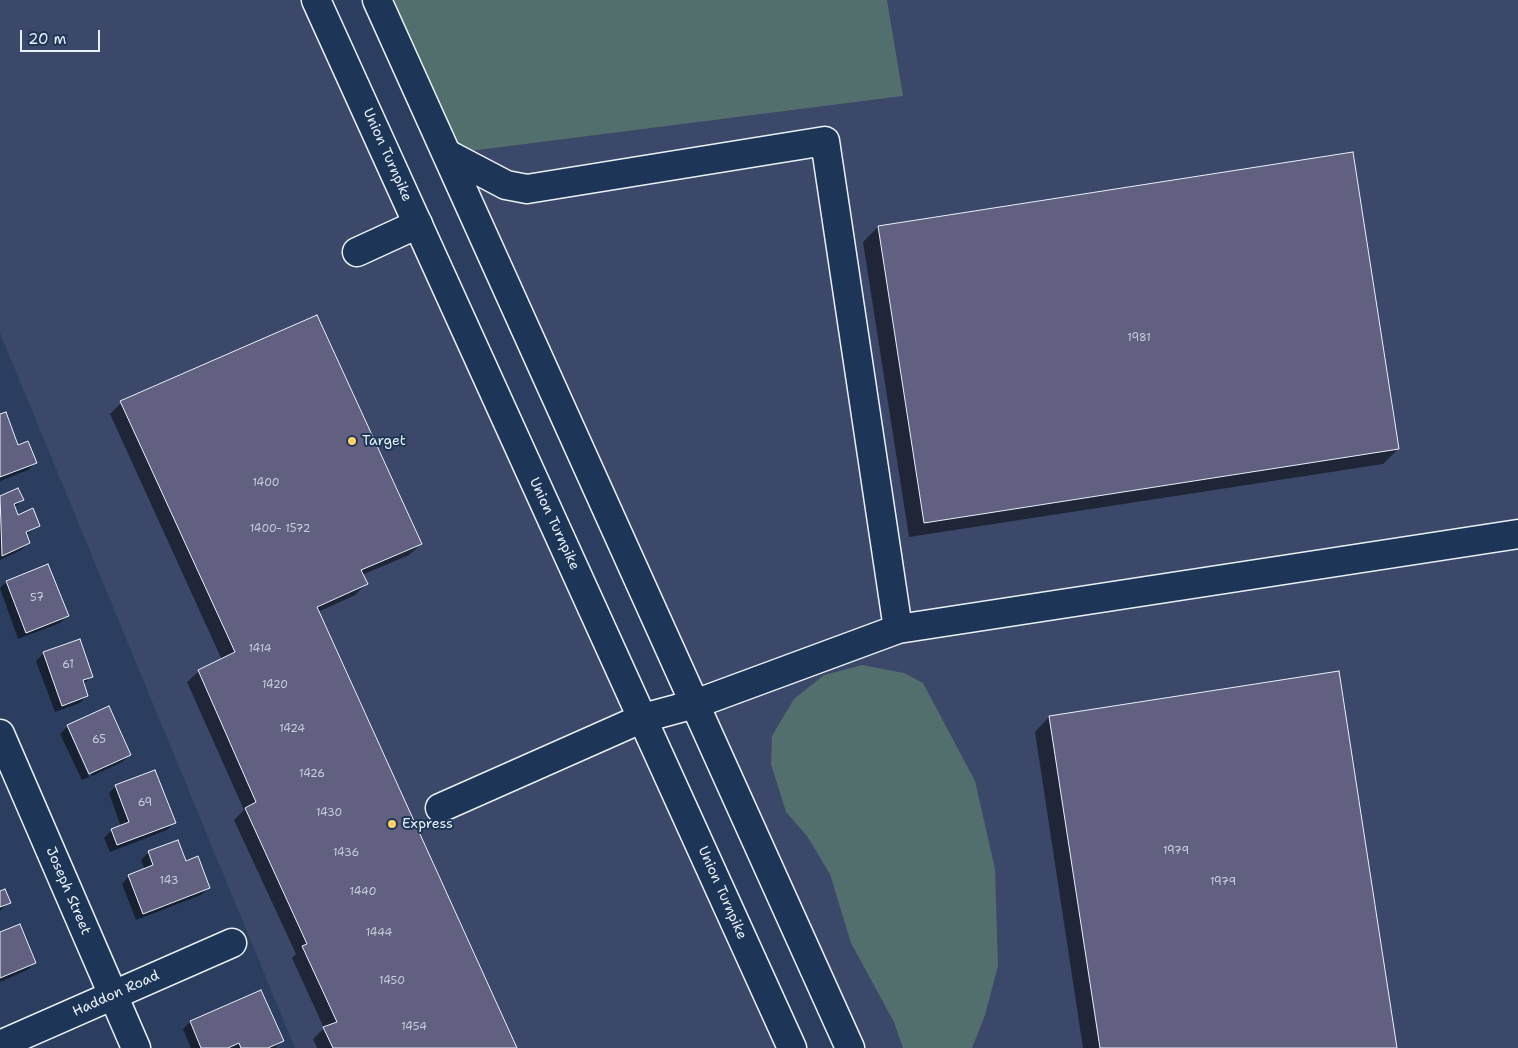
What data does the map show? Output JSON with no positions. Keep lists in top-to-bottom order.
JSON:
{
  "streets": {
    "main road": ["Union Turnpike", "Joseph Street", "Haddon Road"]
  },
  "crossings": [
    ["Joseph Street", "Haddon Road"]
  ],
  "places": ["Target", "Express"],
  "house_numbers": [
    "1981",
    "1400",
    "1400- 1572",
    "57",
    "1414",
    "61",
    "1420",
    "1424",
    "65",
    "1426",
    "69",
    "1430",
    "1979",
    "1436",
    "143",
    "1979",
    "1440",
    "1444",
    "1450",
    "1454"
  ],
  "scale_bar": "20 m"
}
